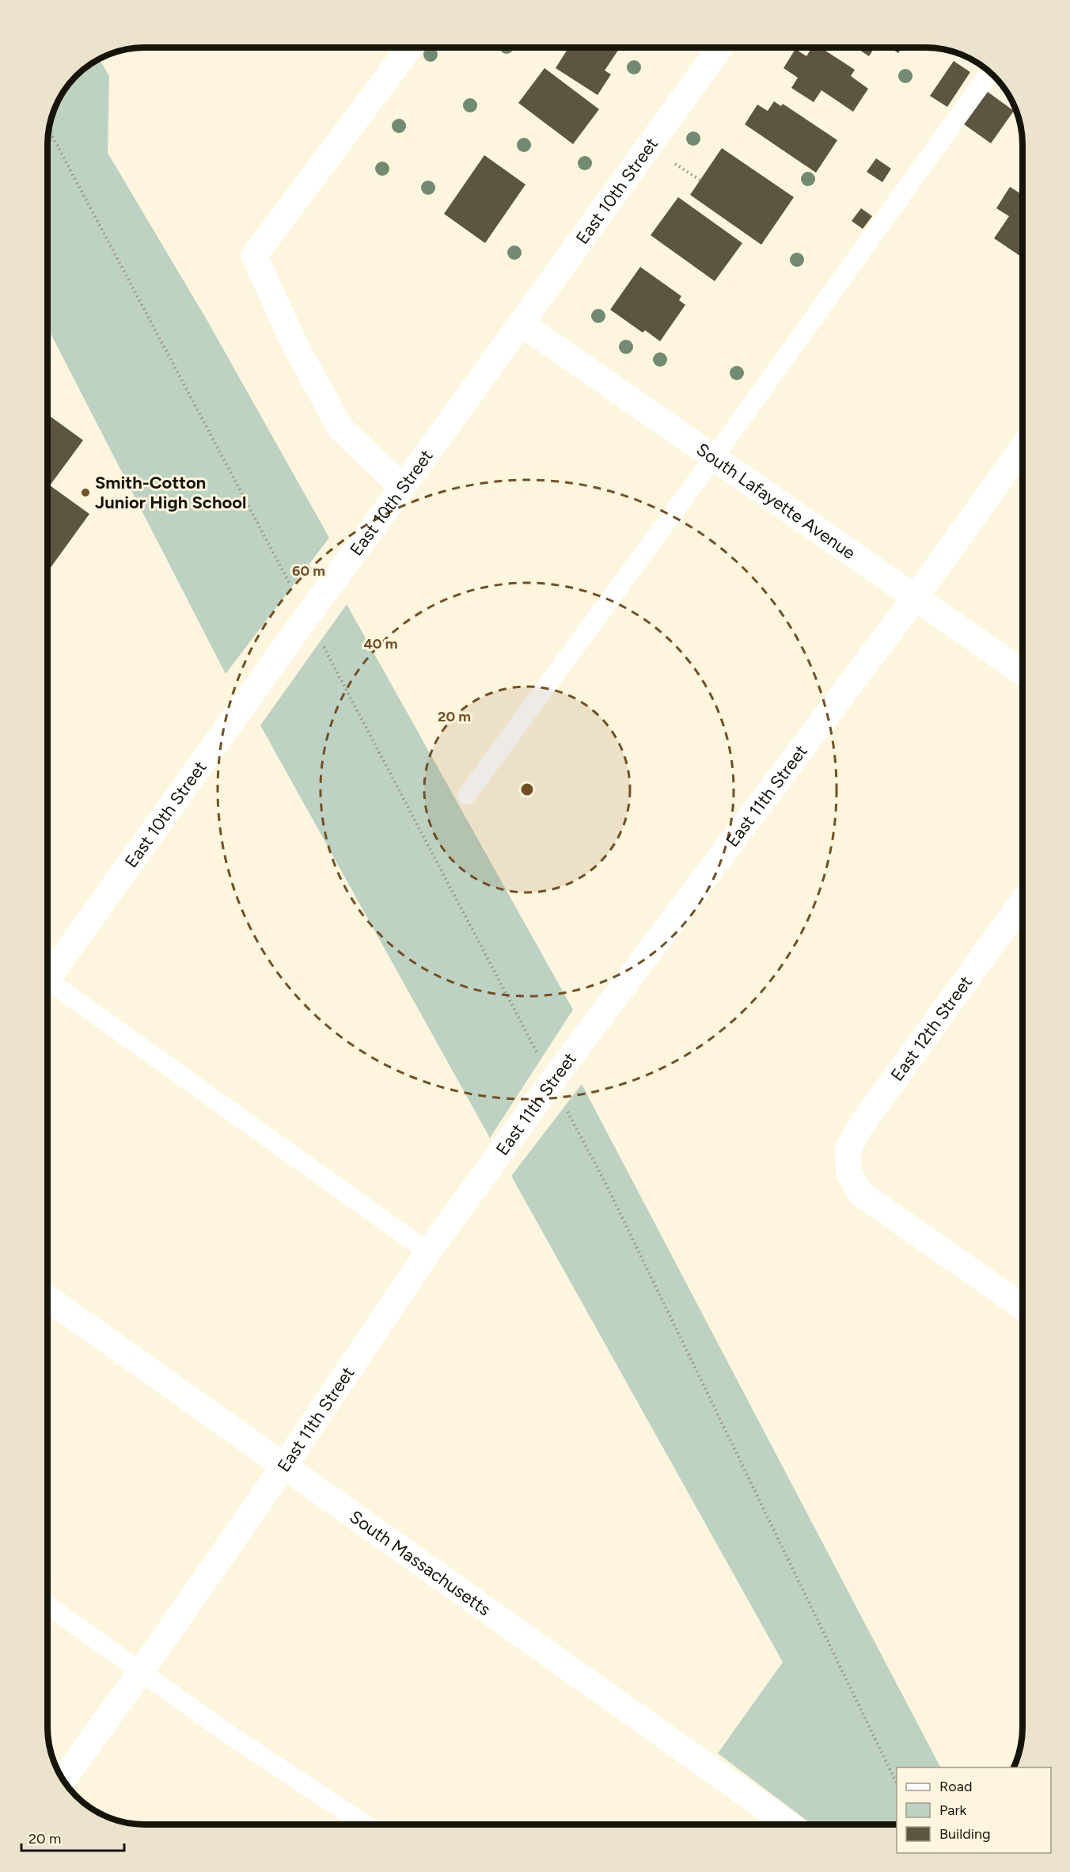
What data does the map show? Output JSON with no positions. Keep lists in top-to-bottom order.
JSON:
{
  "streets": {
    "street": [
      "East 10th Street",
      "South Lafayette Avenue",
      "East 11th Street",
      "East 12th Street",
      "South Massachusetts"
    ]
  },
  "crossings": [
    ["East 10th Street", "South Lafayette Avenue"],
    ["South Lafayette Avenue", "East 11th Street"],
    ["East 11th Street", "South Massachusetts"]
  ],
  "places": ["Smith-Cotton Junior High School"],
  "legend": ["Road", "Park", "Building"],
  "scale_bar": "20 m",
  "rings": ["60 m", "40 m", "20 m"]
}
